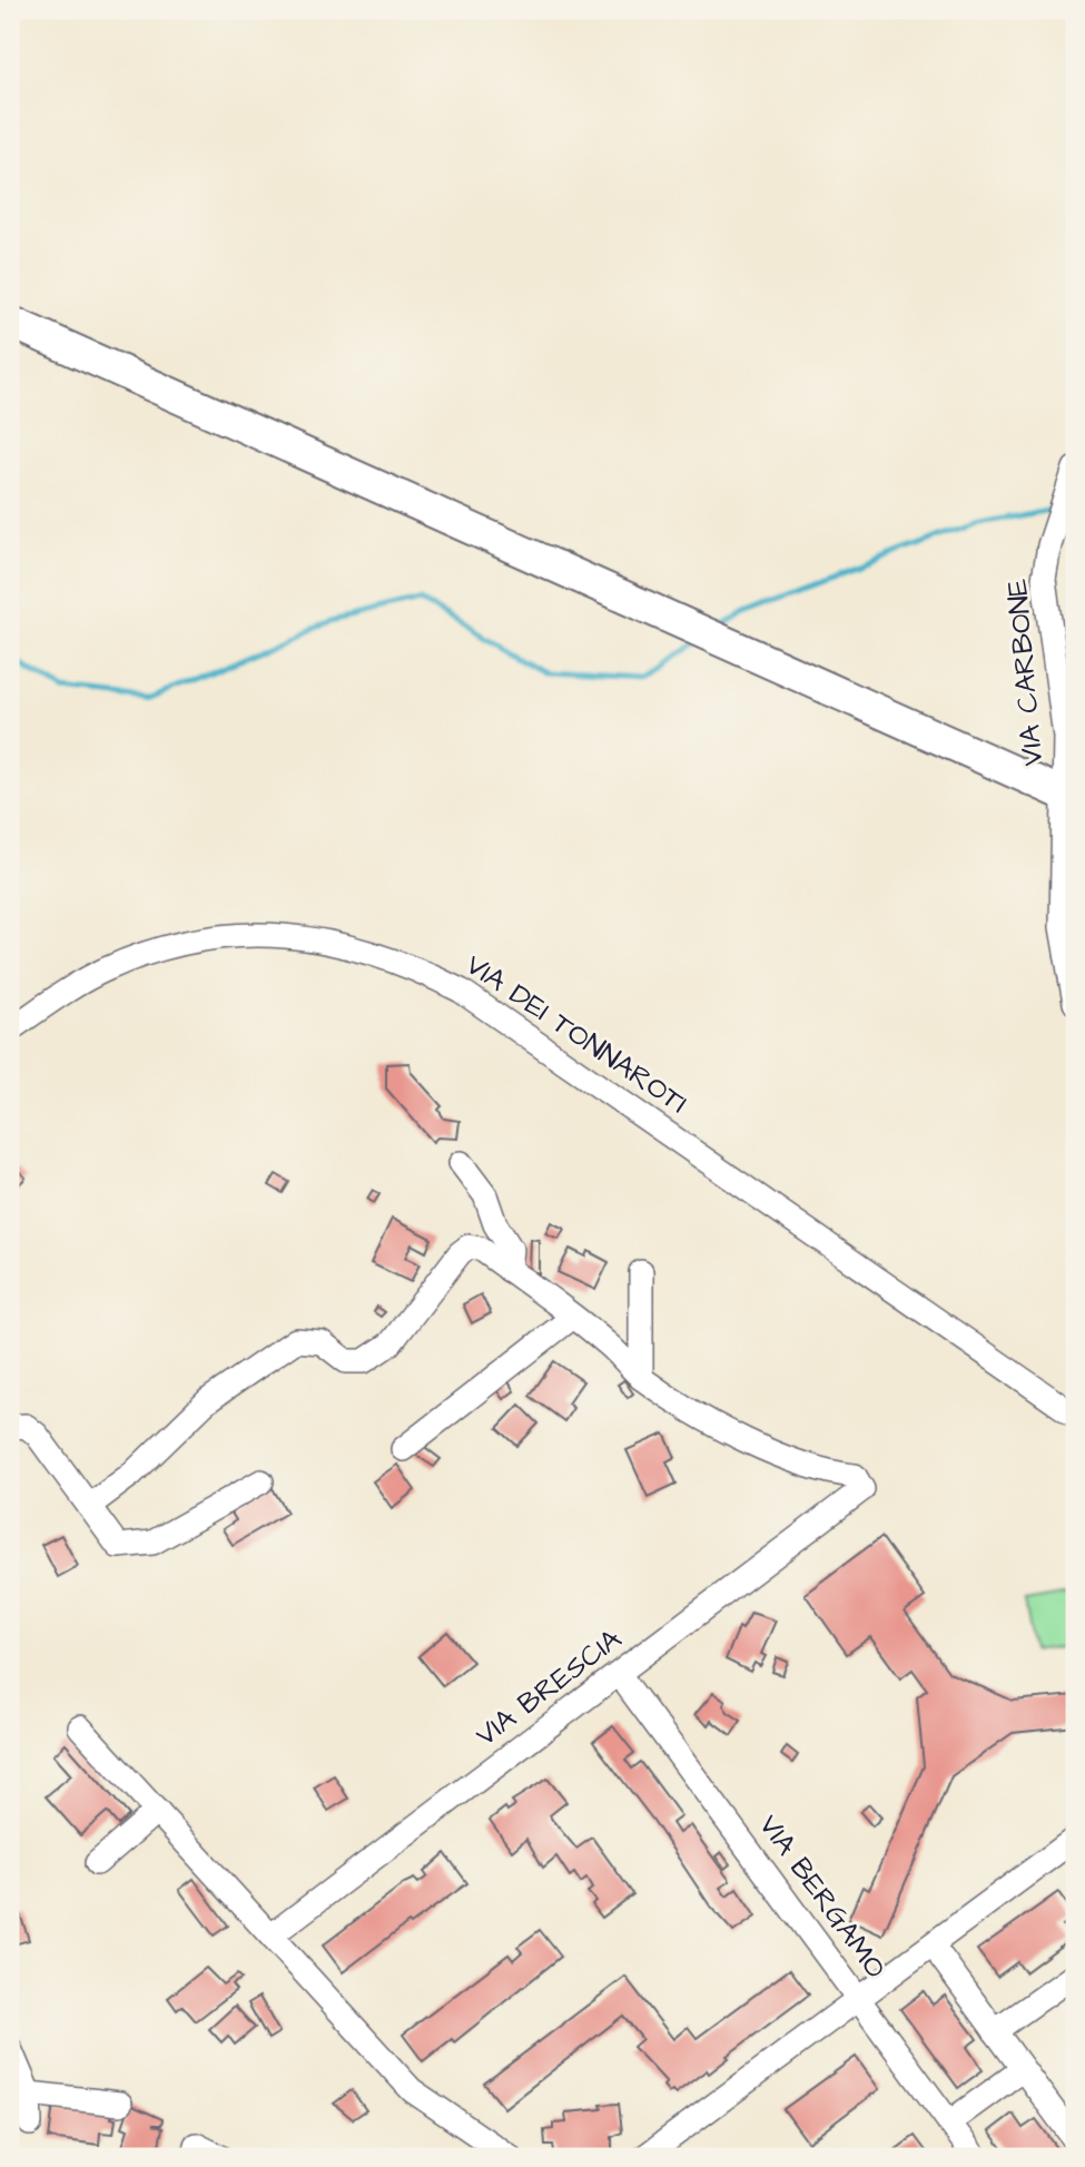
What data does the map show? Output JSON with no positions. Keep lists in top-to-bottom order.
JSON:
{
  "streets": {
    "street": [
      "VIA CARBONE",
      "VIA DEI TONNAROTI",
      "VIA BRESCIA",
      "VIA BERGAMO"
    ]
  },
  "crossings": [
    ["VIA BRESCIA", "VIA BERGAMO"]
  ]
}
